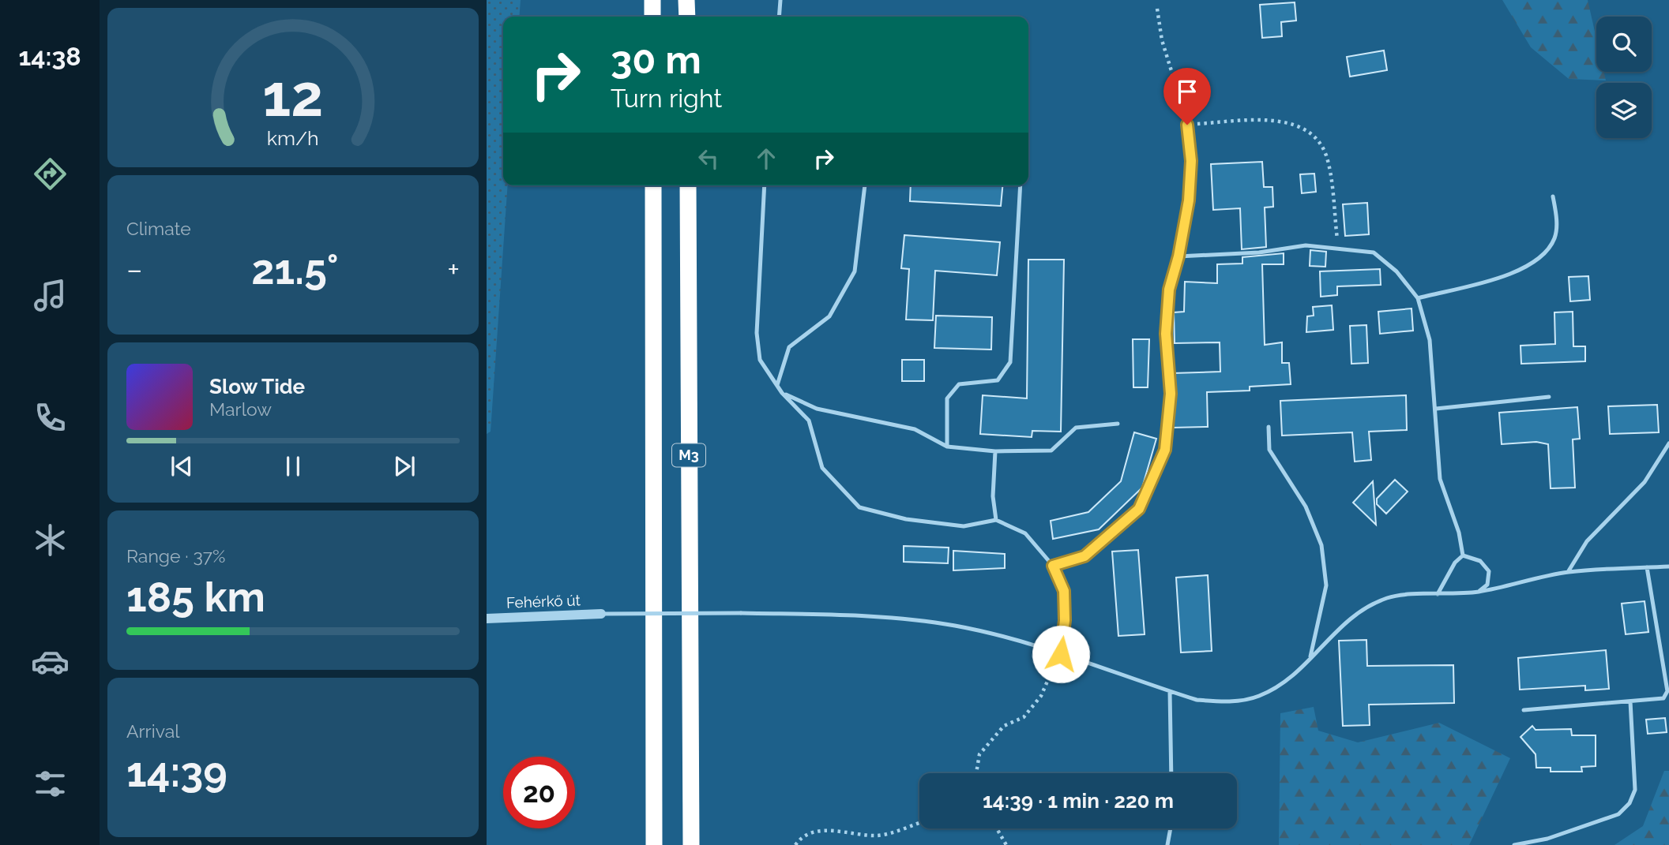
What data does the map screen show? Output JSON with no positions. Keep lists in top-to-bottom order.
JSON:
{
  "streets": {
    "highway": ["M3"],
    "street": ["Fehérkő út"]
  },
  "page": {
    "tabs": "14:38",
    "turn": ["30 m", "Turn right"],
    "tile": [
      "Climate",
      ["Range · 37%", "185 km"],
      ["Arrival", "14:39"]
    ],
    "heat": ["−", "21.5°", "+"],
    "song": ["Slow Tide", "Marlow"],
    "limit": "20",
    "trip": "14:39 · 1 min · 220 m",
    "gauge": ["12", "km/h"]
  }
}
